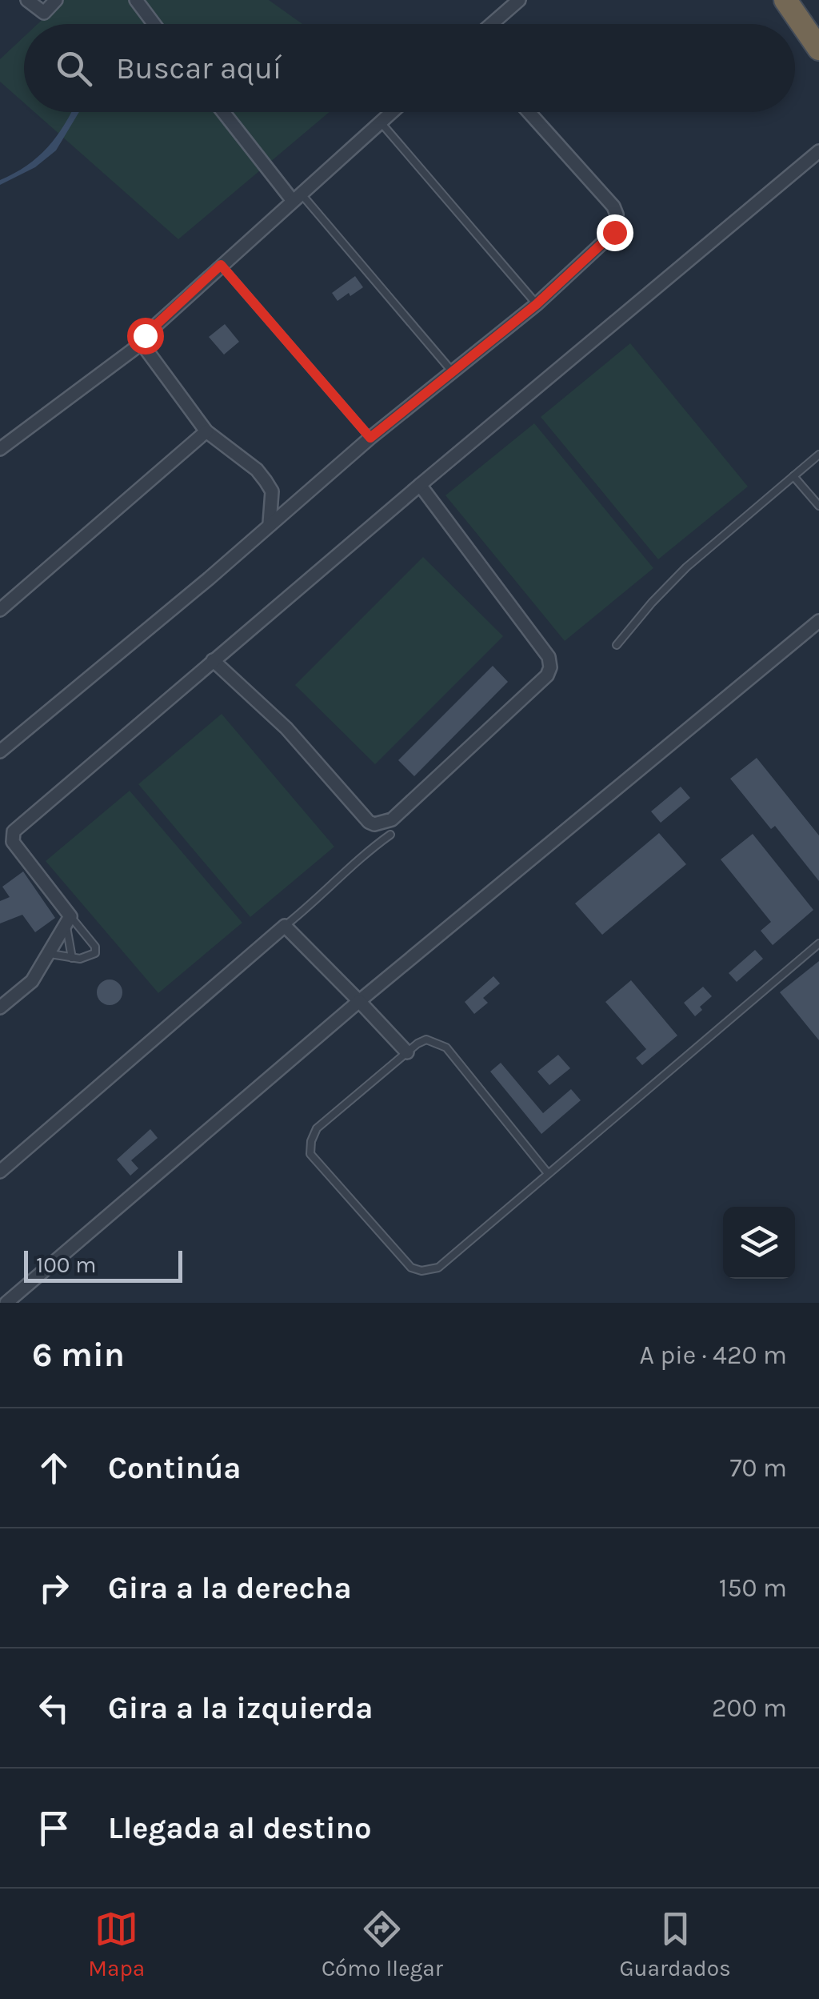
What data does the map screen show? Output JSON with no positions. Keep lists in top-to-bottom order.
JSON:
{
  "scale_bar": "100 m",
  "page": {
    "search": "Buscar aquí",
    "scale": "100 m",
    "heading": ["6 min", "A pie · 420 m"],
    "list": [
      ["Continúa", "70 m"],
      ["Gira a la derecha", "150 m"],
      ["Gira a la izquierda", "200 m"],
      "Llegada al destino"
    ],
    "nav": ["Mapa", "Cómo llegar", "Guardados"]
  }
}
